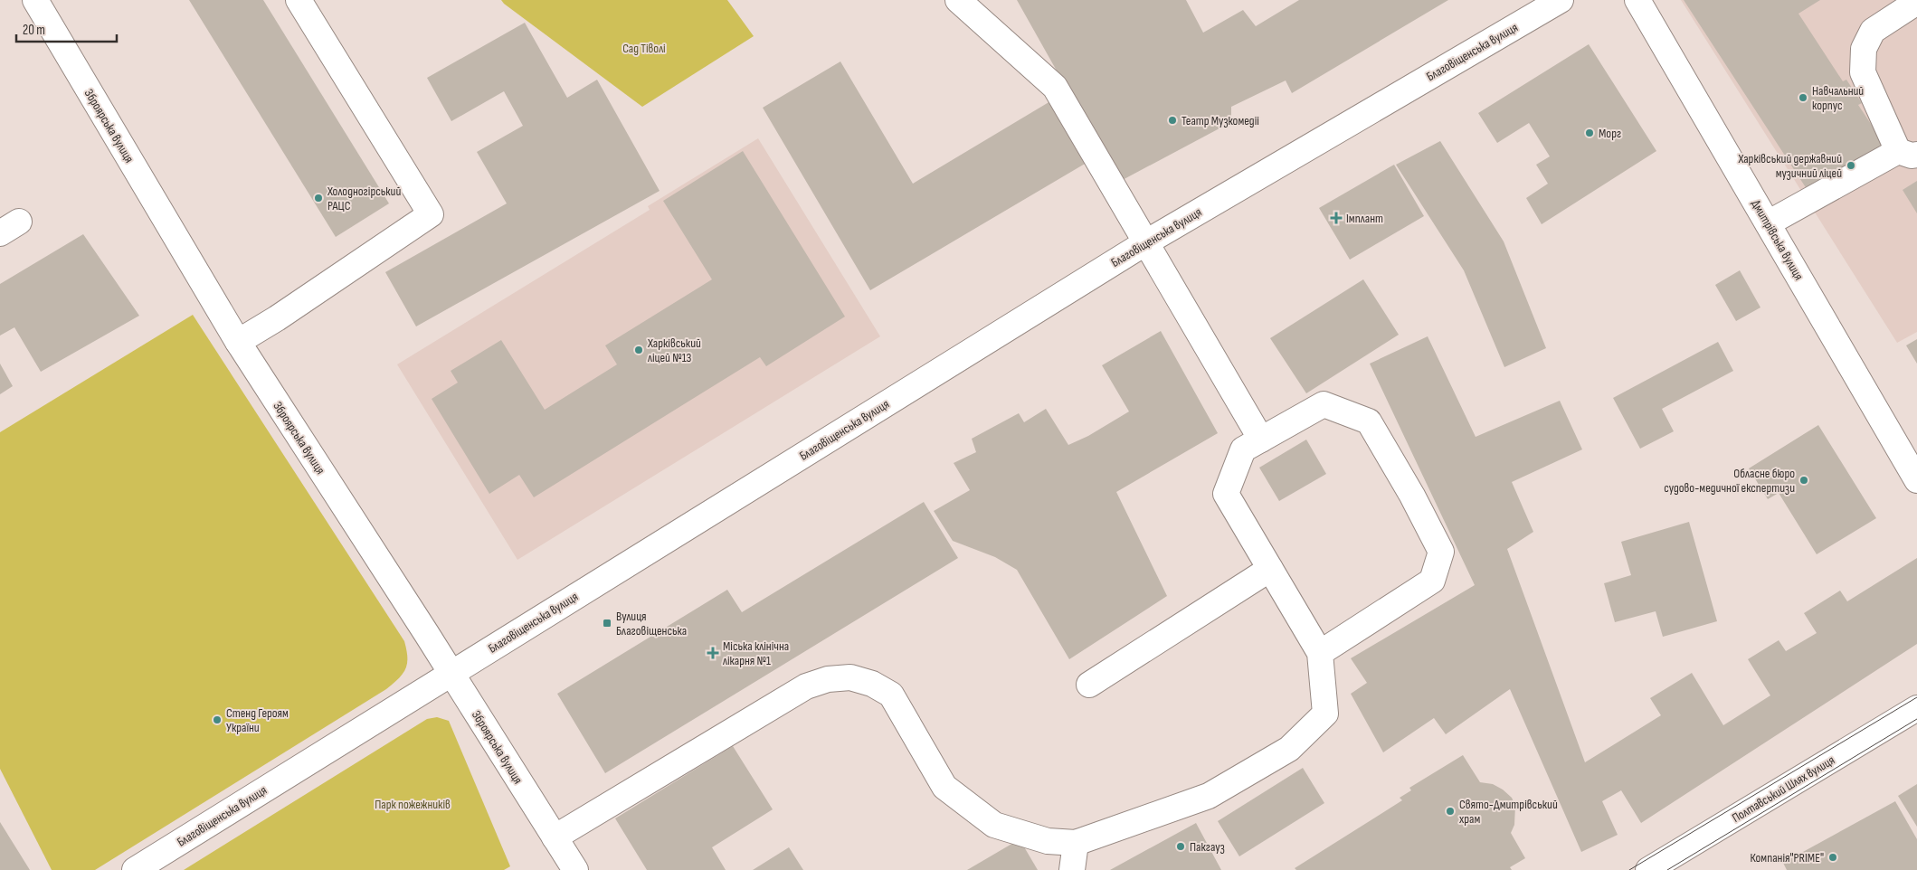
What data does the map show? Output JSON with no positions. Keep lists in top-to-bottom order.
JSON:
{
  "streets": {
    "street": [
      "Благовіщенська вулиця",
      "Зброярська вулиця",
      "Дмитрівська вулиця",
      "Полтавський Шлях вулиця"
    ]
  },
  "crossings": [
    ["Благовіщенська вулиця", "Зброярська вулиця"]
  ],
  "parks": ["Сад Тіволі", "Парк пожежників"],
  "places": {
    "other": [
      "Навчальний корпус",
      "Театр Музкомедіі",
      "Морг",
      "Харківський державний музичний ліцей",
      "Холодногірський РАЦС",
      "Харківський ліцей №13",
      "Обласне бюро судово-медичної експертизи",
      "Стенд Героям України",
      "Свято-Дмитрівський храм",
      "Пакгауз",
      "Компанія\"PRIME\""
    ],
    "health": ["Імплант", "Міська клінічна лікарня №1"],
    "transit": ["Вулиця Благовіщенська"]
  },
  "scale_bar": "20 m"
}
